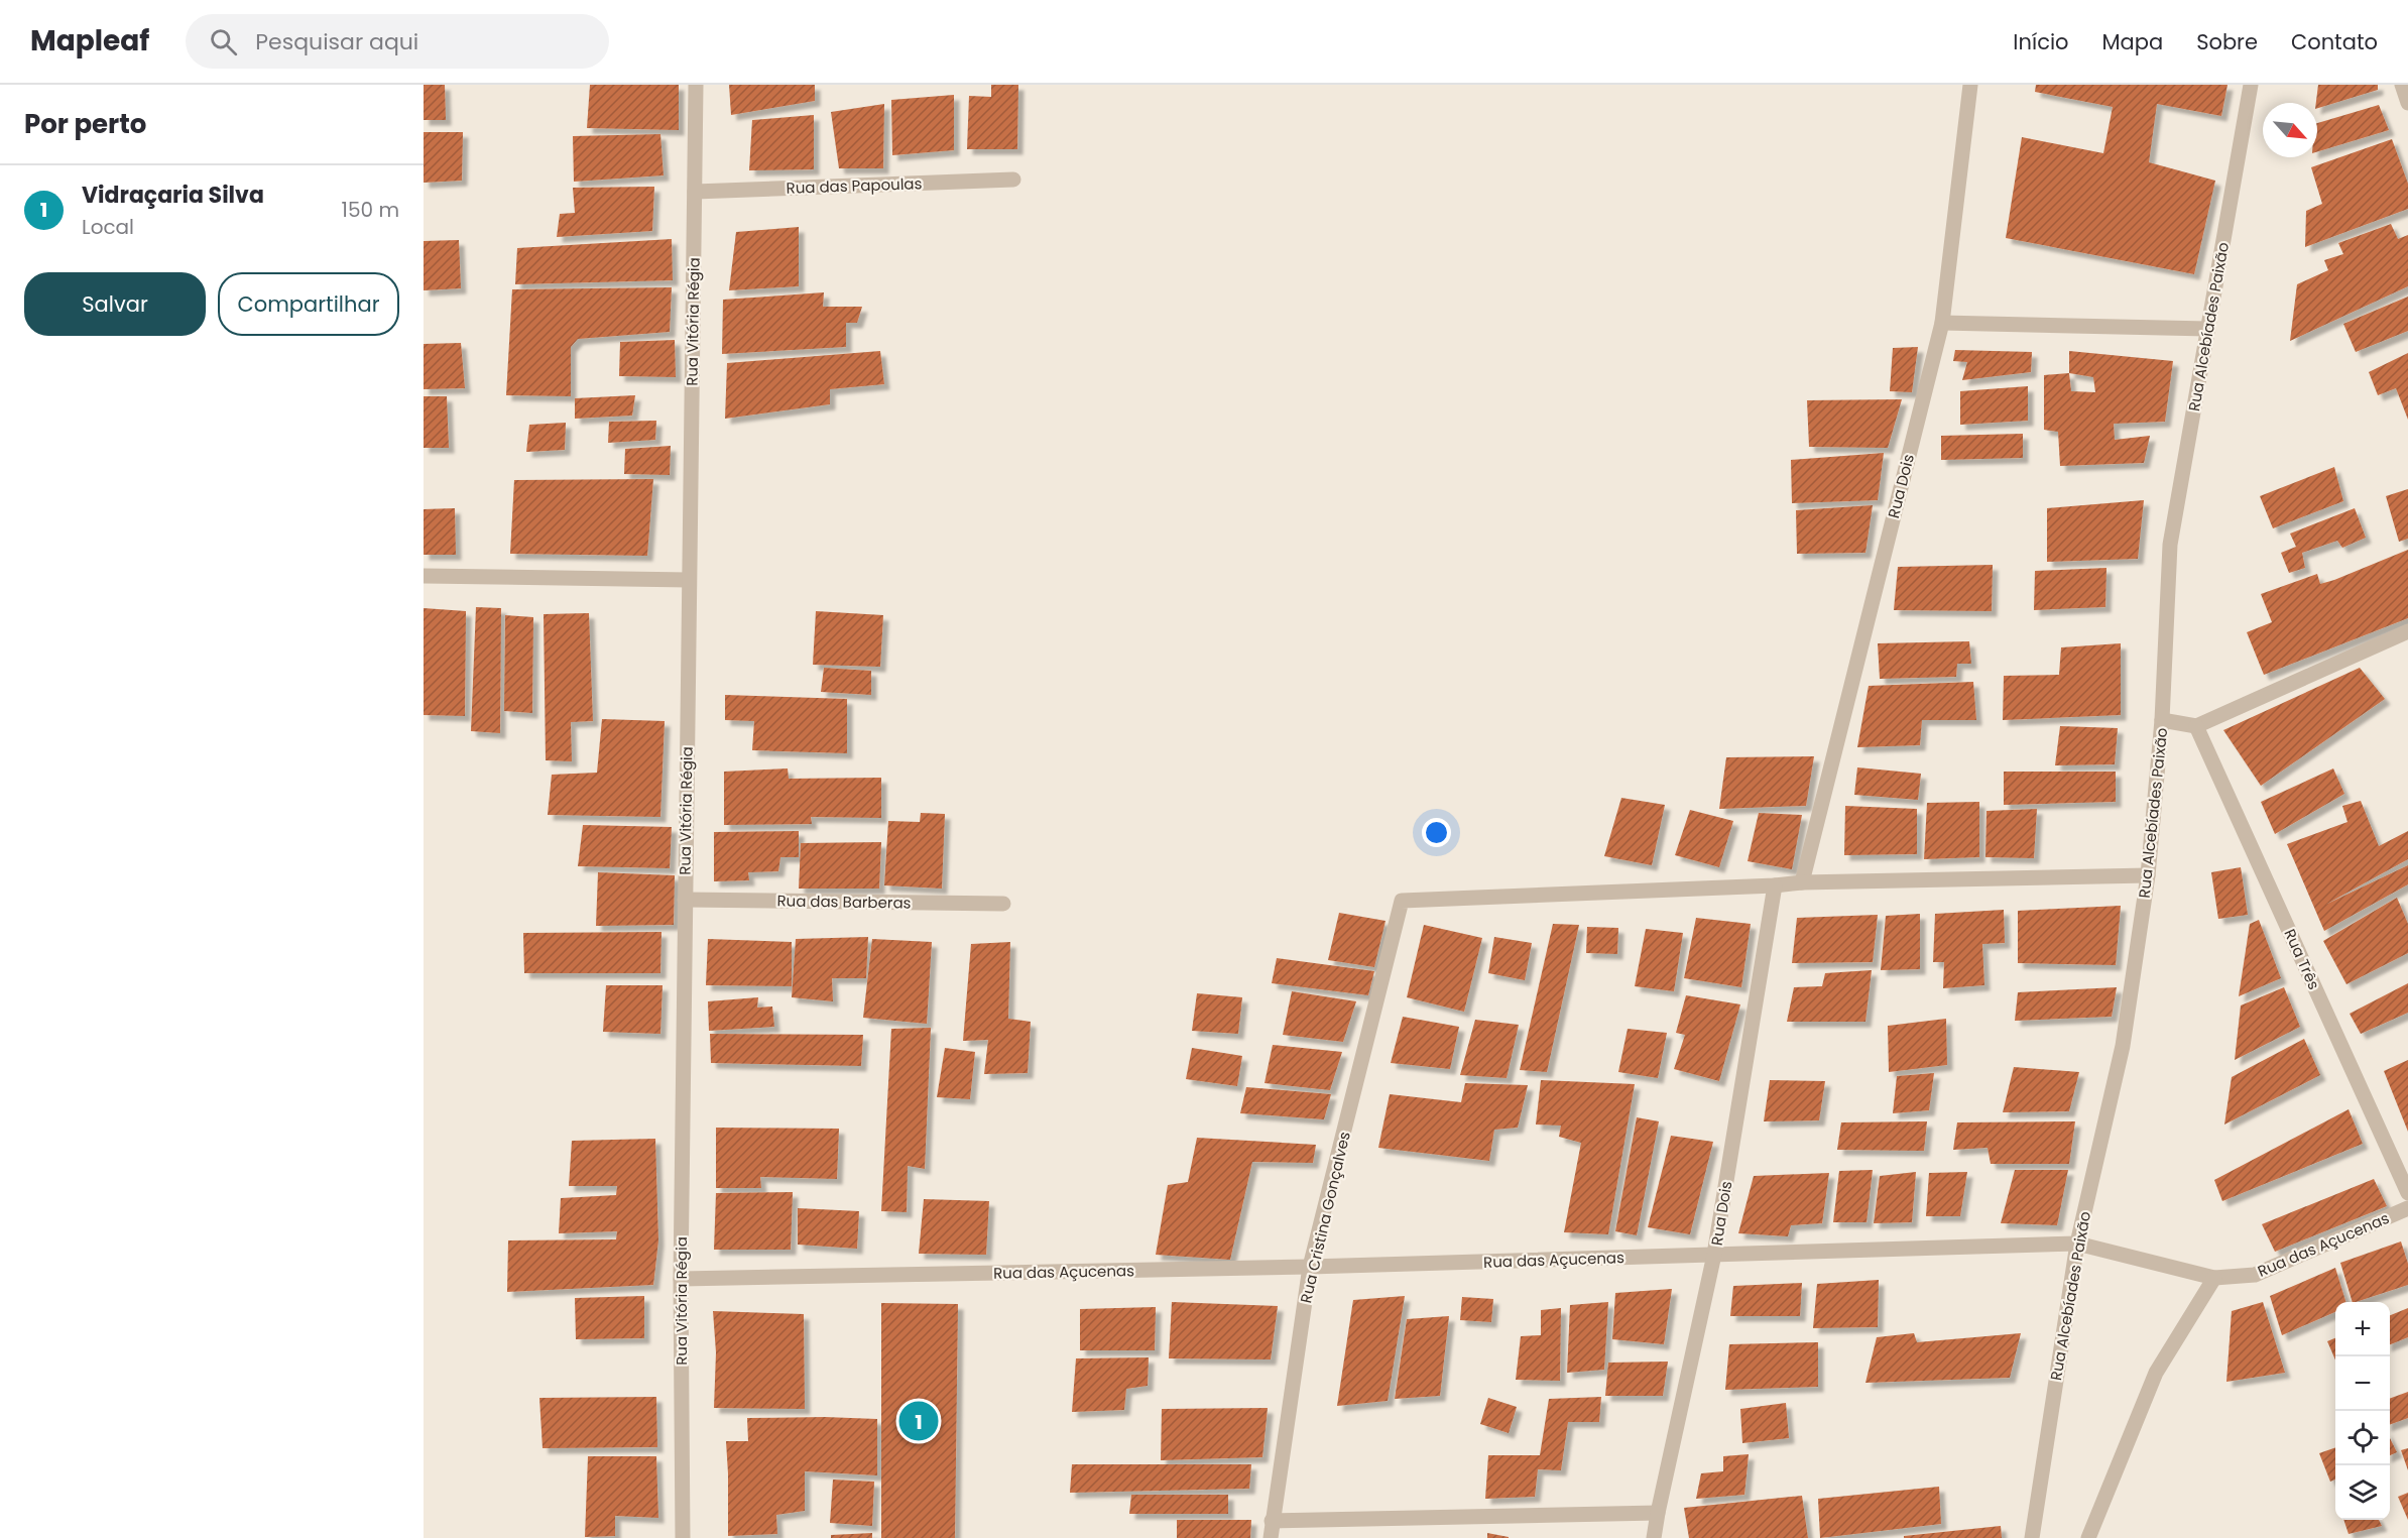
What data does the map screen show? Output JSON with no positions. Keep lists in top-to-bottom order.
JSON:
{
  "streets": {
    "street": [
      "Rua das Papoulas",
      "Rua Vitória Régia",
      "Rua Alcebíades Paixão",
      "Rua Dois",
      "Rua das Barberas",
      "Rua Três",
      "Rua Cristina Gonçalves",
      "Rua das Açucenas"
    ]
  },
  "crossings": [
    ["Rua das Papoulas", "Rua Vitória Régia"],
    ["Rua Vitória Régia", "Rua das Barberas"],
    ["Rua Vitória Régia", "Rua das Açucenas"],
    ["Rua Alcebíades Paixão", "Rua das Açucenas"],
    ["Rua Dois", "Rua Cristina Gonçalves"],
    ["Rua Dois", "Rua das Açucenas"],
    ["Rua Cristina Gonçalves", "Rua das Açucenas"]
  ],
  "north": "bottom right",
  "page": {
    "header": "Mapleaf",
    "search": "Pesquisar aqui",
    "nav": [
      "Início",
      "Mapa",
      "Sobre",
      "Contato"
    ],
    "heading": "Por perto",
    "list": [
      {
        "mark": "1",
        "name": "Vidraçaria Silva",
        "note": "Local",
        "value": "150 m"
      }
    ],
    "buttons": ["Salvar", "Compartilhar"],
    "map_buttons": ["+", "−"],
    "pins": "1"
  }
}
